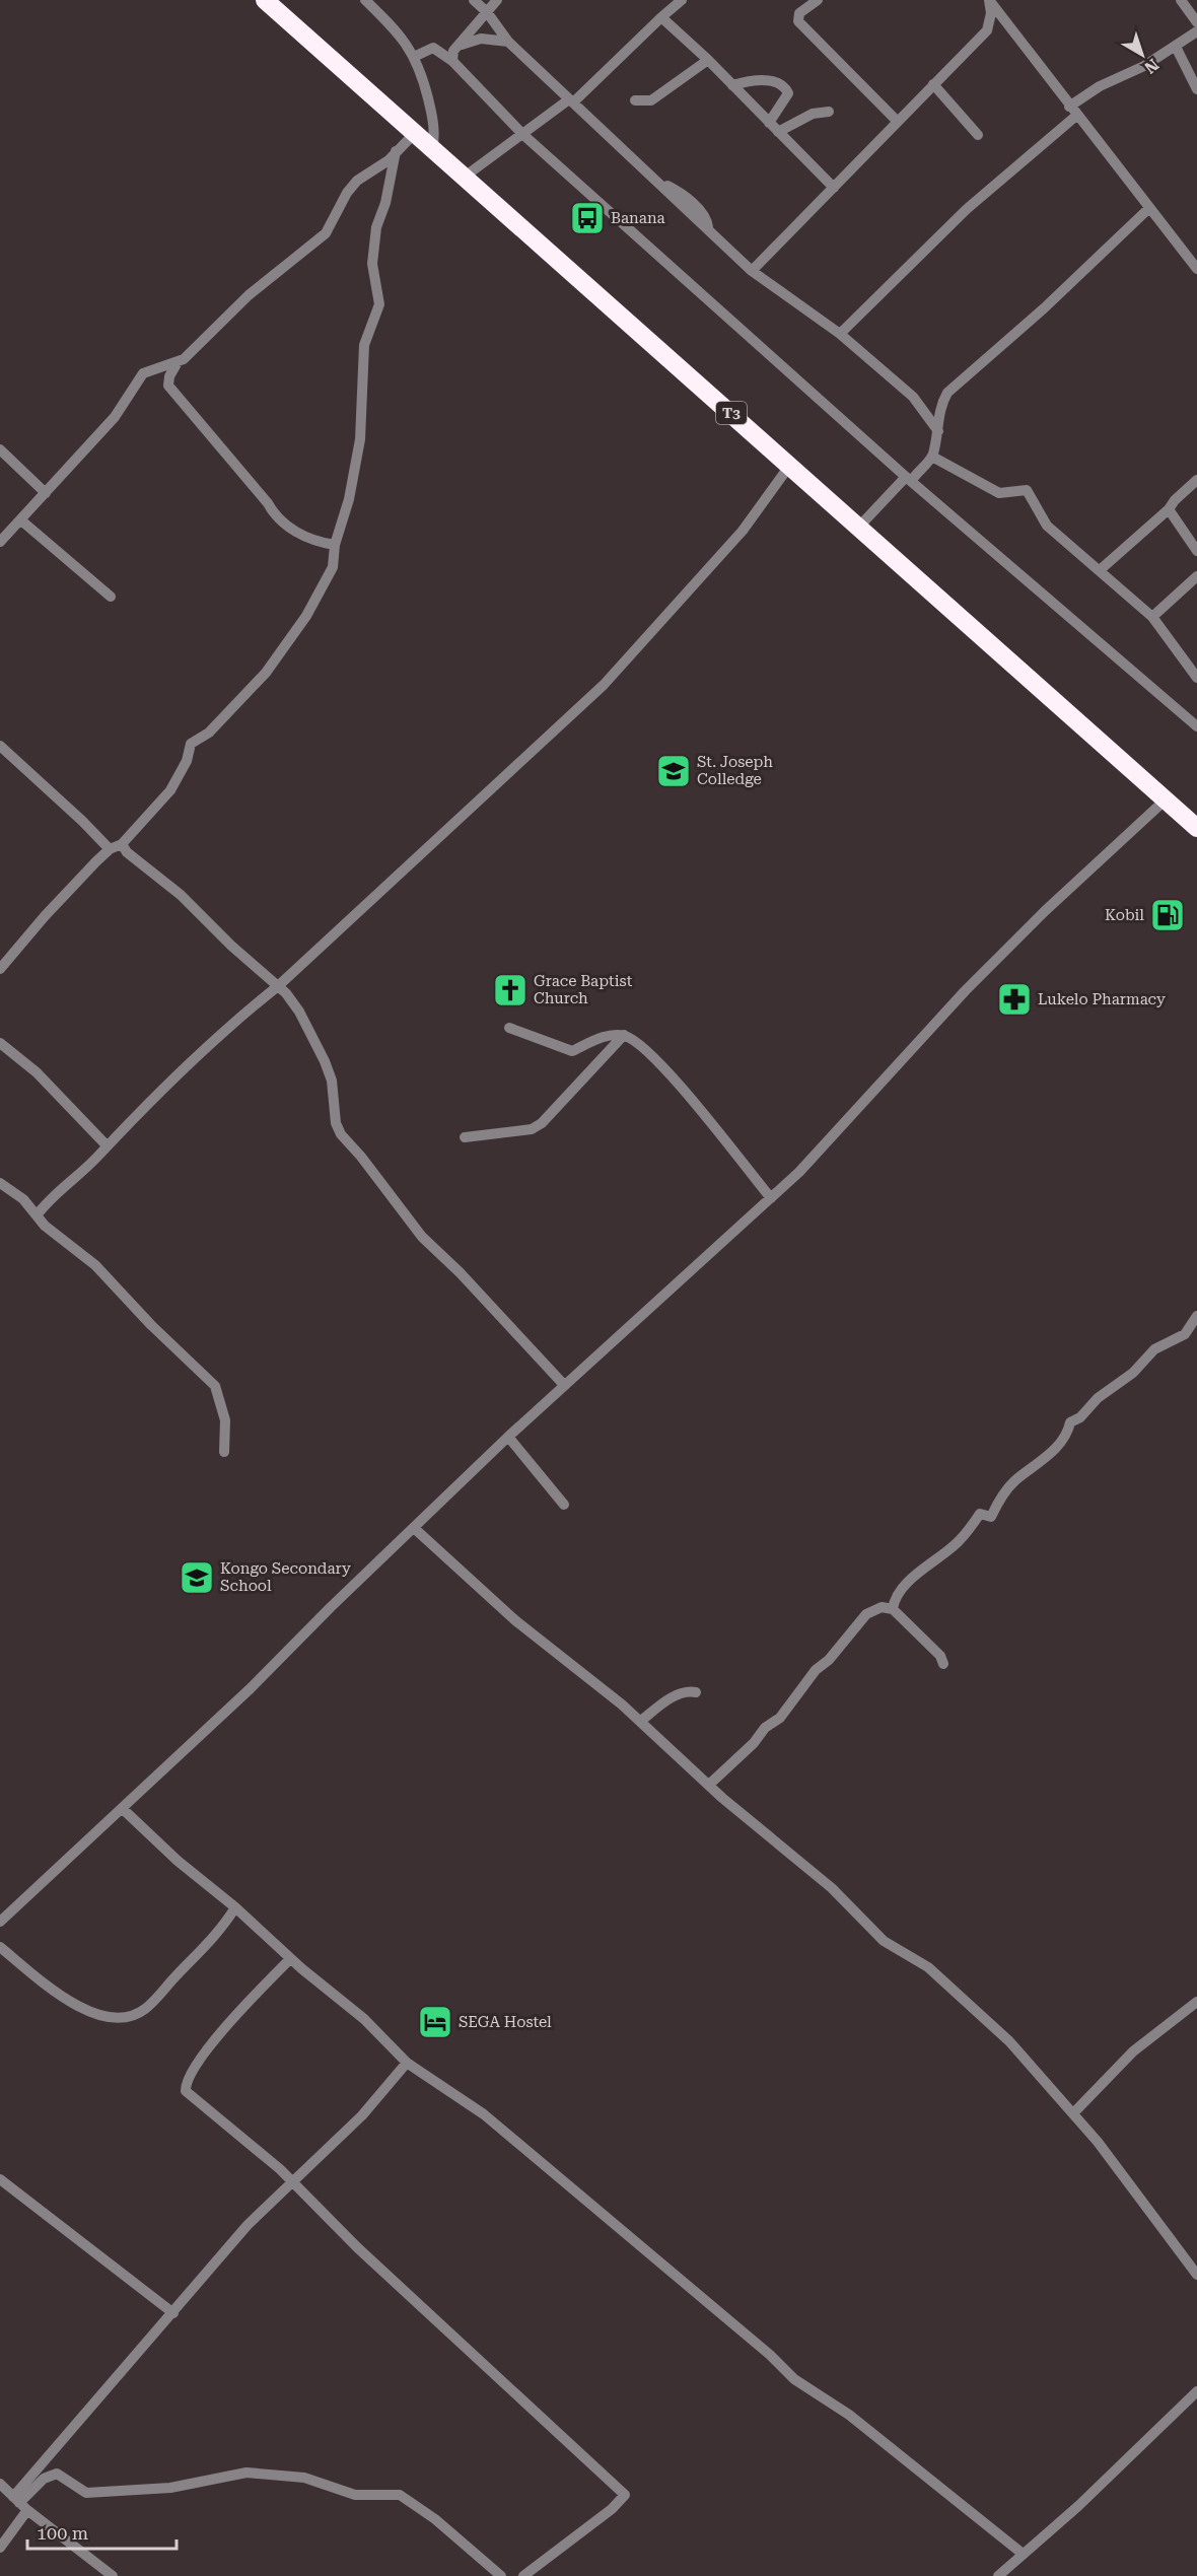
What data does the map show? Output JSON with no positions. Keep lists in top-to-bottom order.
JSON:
{
  "streets": {
    "highway": ["T3"]
  },
  "places": {
    "bus stop": ["Banana"],
    "school or university": ["St. Joseph Colledge", "Kongo Secondary School"],
    "fuel station": ["Kobil"],
    "church": ["Grace Baptist Church"],
    "pharmacy": ["Lukelo Pharmacy"],
    "hotel": ["SEGA Hostel"]
  },
  "scale_bar": "100 m",
  "north": "bottom right"
}
